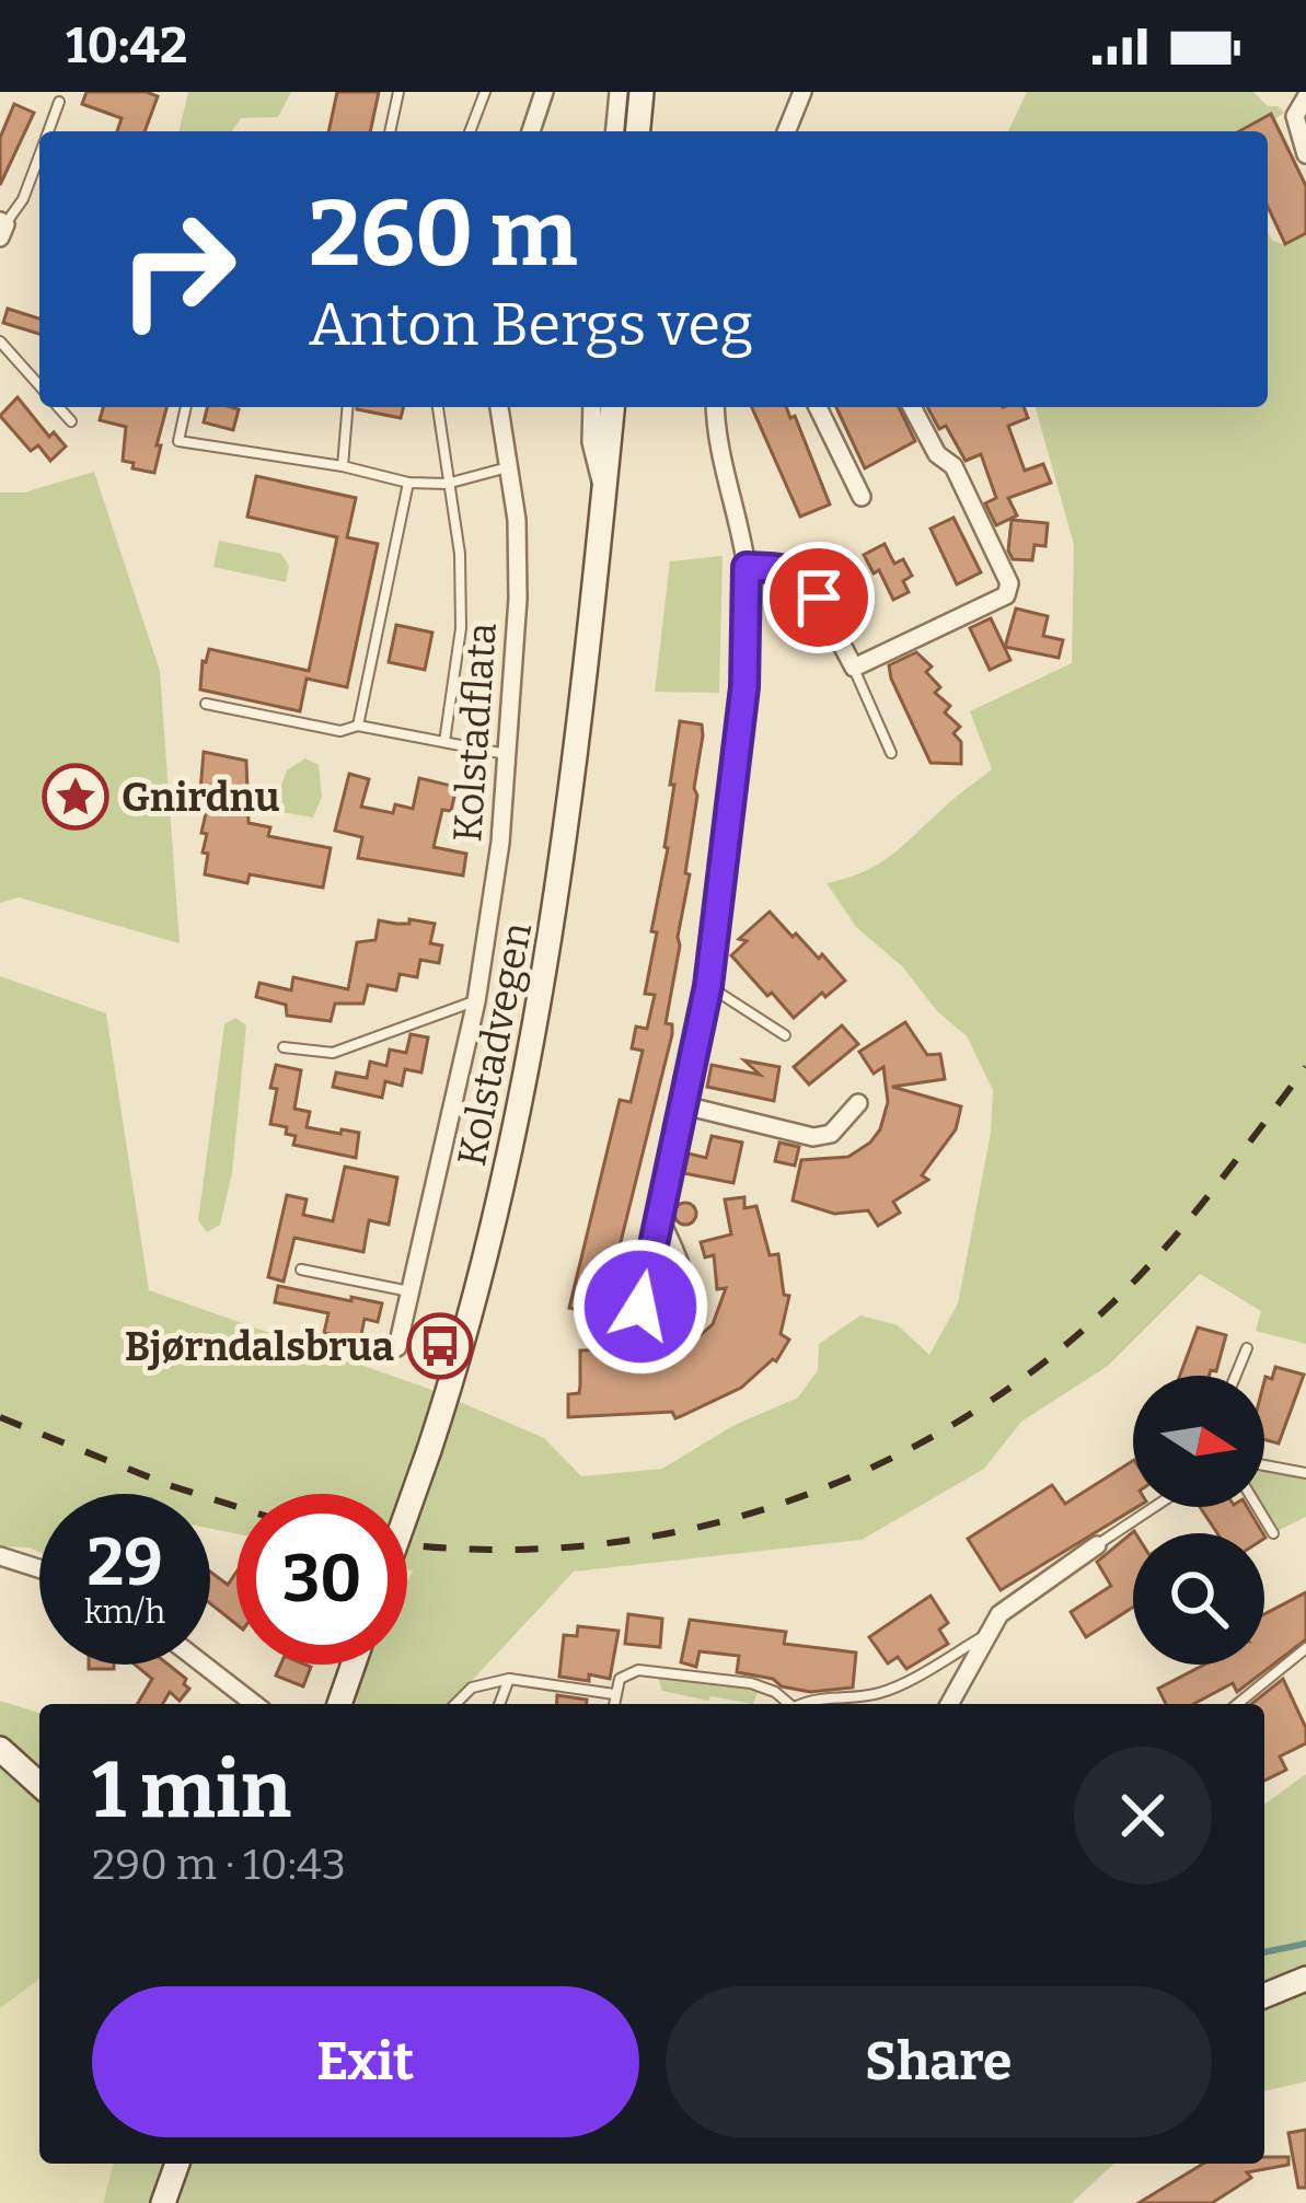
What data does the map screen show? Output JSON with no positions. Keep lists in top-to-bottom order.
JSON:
{
  "streets": {
    "main road": ["Kolstadvegen"],
    "street": ["Kolstadflata"]
  },
  "places": {
    "place": ["Gnirdnu"],
    "bus stop": ["Bjørndalsbrua"]
  },
  "north": "right",
  "page": {
    "status": "10:42",
    "turn": ["260 m", "Anton Bergs veg"],
    "speed": "29 km/h",
    "limit": "30",
    "heading": ["1 min", "290 m · 10:43"],
    "buttons": ["Exit", "Share"]
  }
}
